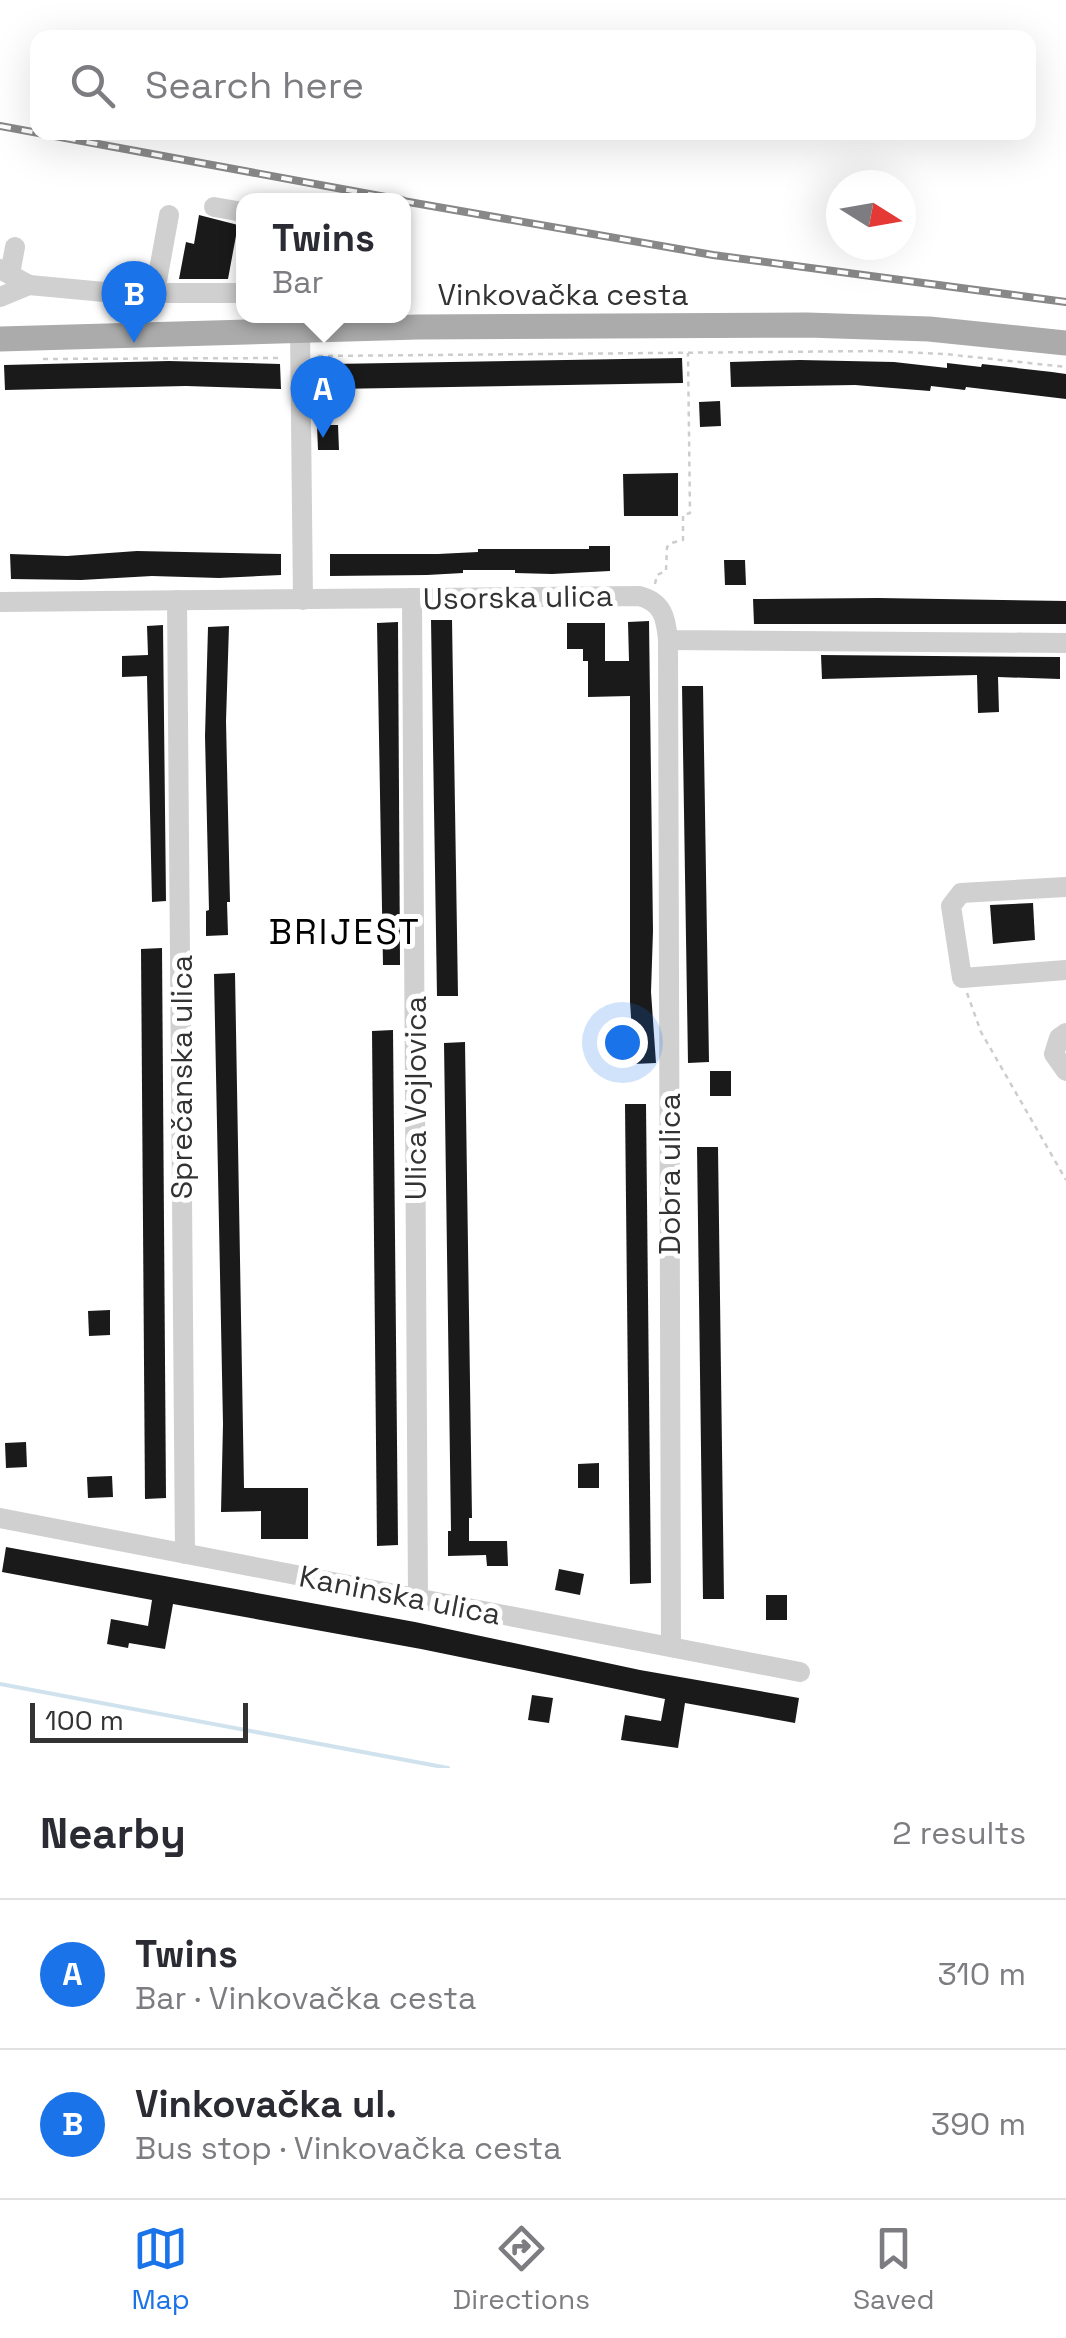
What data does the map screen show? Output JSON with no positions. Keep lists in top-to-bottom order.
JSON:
{
  "streets": {
    "main road": ["Vinkovačka cesta"],
    "street": [
      "Usorska ulica",
      "Sprečanska ulica",
      "Ulica Vojlovica",
      "Dobra ulica",
      "Kaninska ulica"
    ]
  },
  "crossings": [
    ["Usorska ulica", "Sprečanska ulica"],
    ["Usorska ulica", "Ulica Vojlovica"],
    ["Usorska ulica", "Dobra ulica"],
    ["Sprečanska ulica", "Kaninska ulica"],
    ["Ulica Vojlovica", "Kaninska ulica"],
    ["Dobra ulica", "Kaninska ulica"]
  ],
  "districts": ["BRIJEST"],
  "scale_bar": "100 m",
  "north": "right",
  "page": {
    "search": "Search here",
    "popup": ["Twins", "Bar"],
    "pins": ["B", "A"],
    "scale": "100 m",
    "heading": ["Nearby", "2 results"],
    "list": [
      {
        "mark": "A",
        "name": "Twins",
        "note": "Bar · Vinkovačka cesta",
        "value": "310 m"
      },
      {
        "mark": "B",
        "name": "Vinkovačka ul.",
        "note": "Bus stop · Vinkovačka cesta",
        "value": "390 m"
      }
    ],
    "nav": ["Map", "Directions", "Saved"]
  }
}
